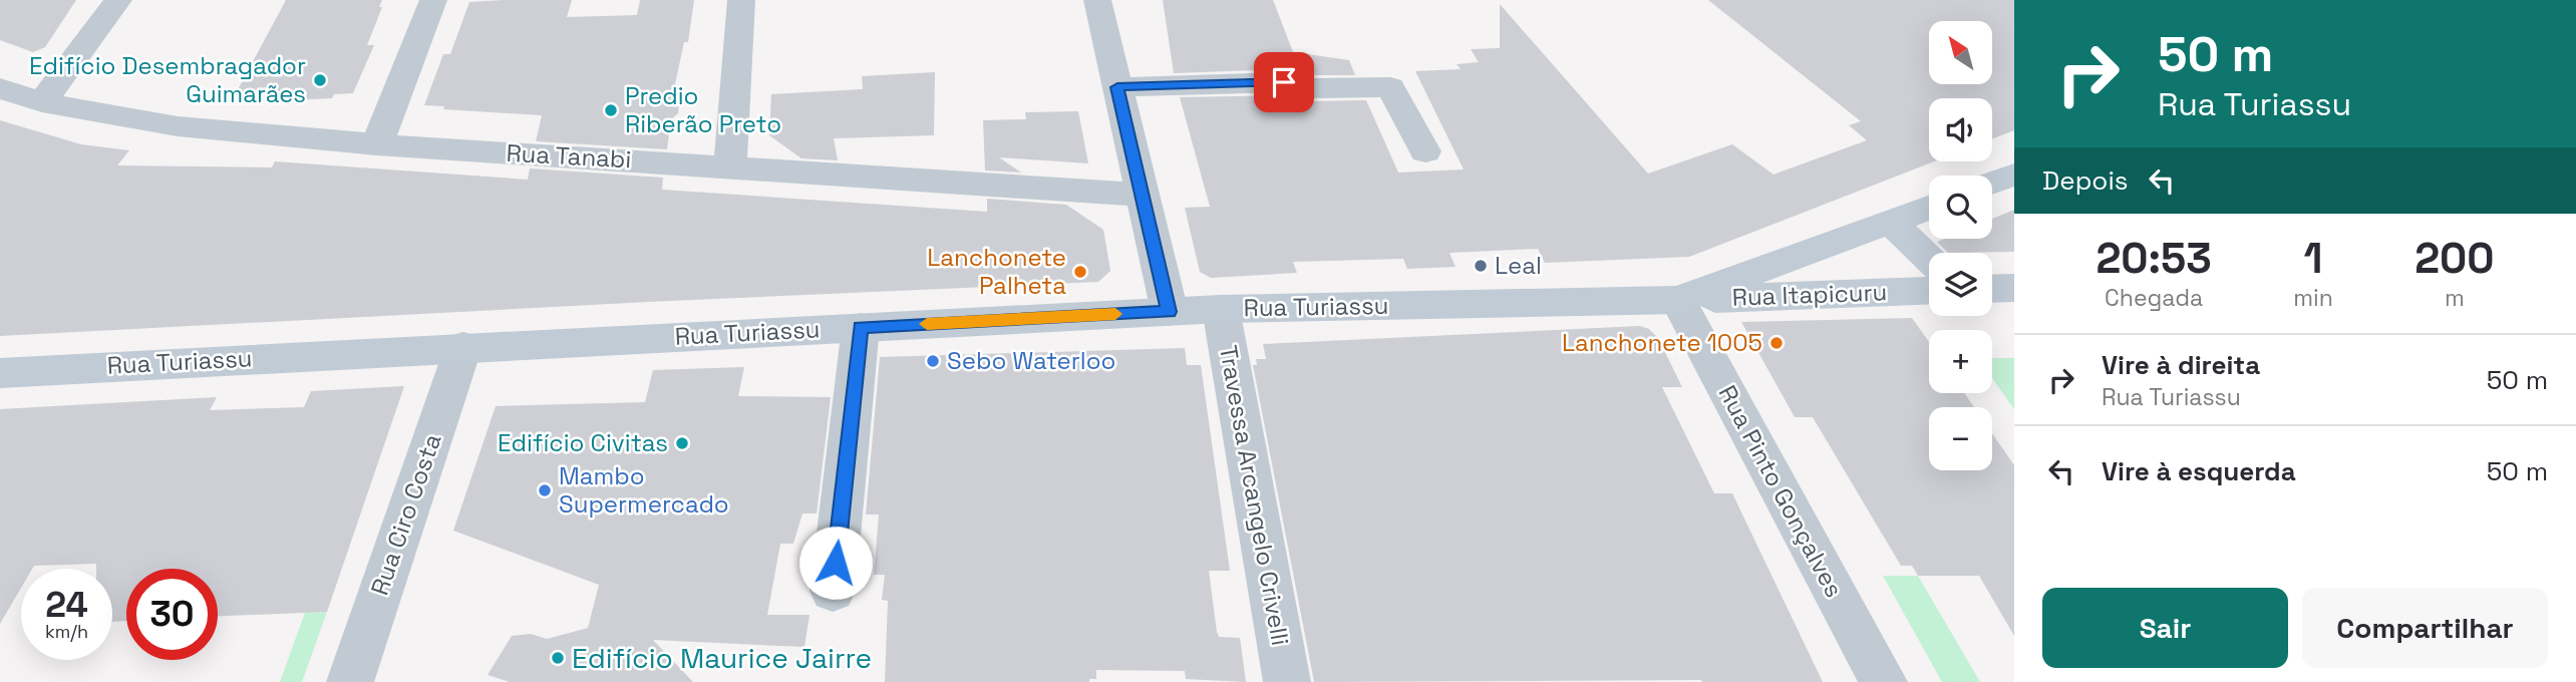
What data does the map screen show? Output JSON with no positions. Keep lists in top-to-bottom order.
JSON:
{
  "streets": {
    "street": [
      "Rua Tanabi",
      "Rua Itapicuru",
      "Rua Turiassu",
      "Rua Pinto Gonçalves",
      "Travessa Arcangelo Crivelli",
      "Rua Ciro Costa"
    ]
  },
  "crossings": [
    ["Rua Itapicuru", "Rua Turiassu"],
    ["Rua Itapicuru", "Rua Pinto Gonçalves"],
    ["Rua Turiassu", "Rua Pinto Gonçalves"],
    ["Rua Turiassu", "Travessa Arcangelo Crivelli"],
    ["Rua Turiassu", "Rua Ciro Costa"]
  ],
  "places": [
    "Edifício Desembragador Guimarães",
    "Predio Riberão Preto",
    "Leal",
    "Lanchonete Palheta",
    "Lanchonete 1005",
    "Sebo Waterloo",
    "Edifício Civitas",
    "Mambo Supermercado",
    "Edifício Maurice Jairre"
  ],
  "north": "top left",
  "page": {
    "turn": ["50 m", "Rua Turiassu"],
    "map_buttons": ["+", "−"],
    "then": "Depois",
    "eta": [
      "20:53",
      "Chegada",
      "1",
      "min",
      "200",
      "m"
    ],
    "list": [
      {
        "name": "Vire à direita",
        "note": "Rua Turiassu",
        "value": "50 m"
      },
      {
        "name": "Vire à esquerda",
        "value": "50 m"
      }
    ],
    "speed": "24 km/h",
    "limit": "30",
    "buttons": ["Sair", "Compartilhar"]
  }
}
